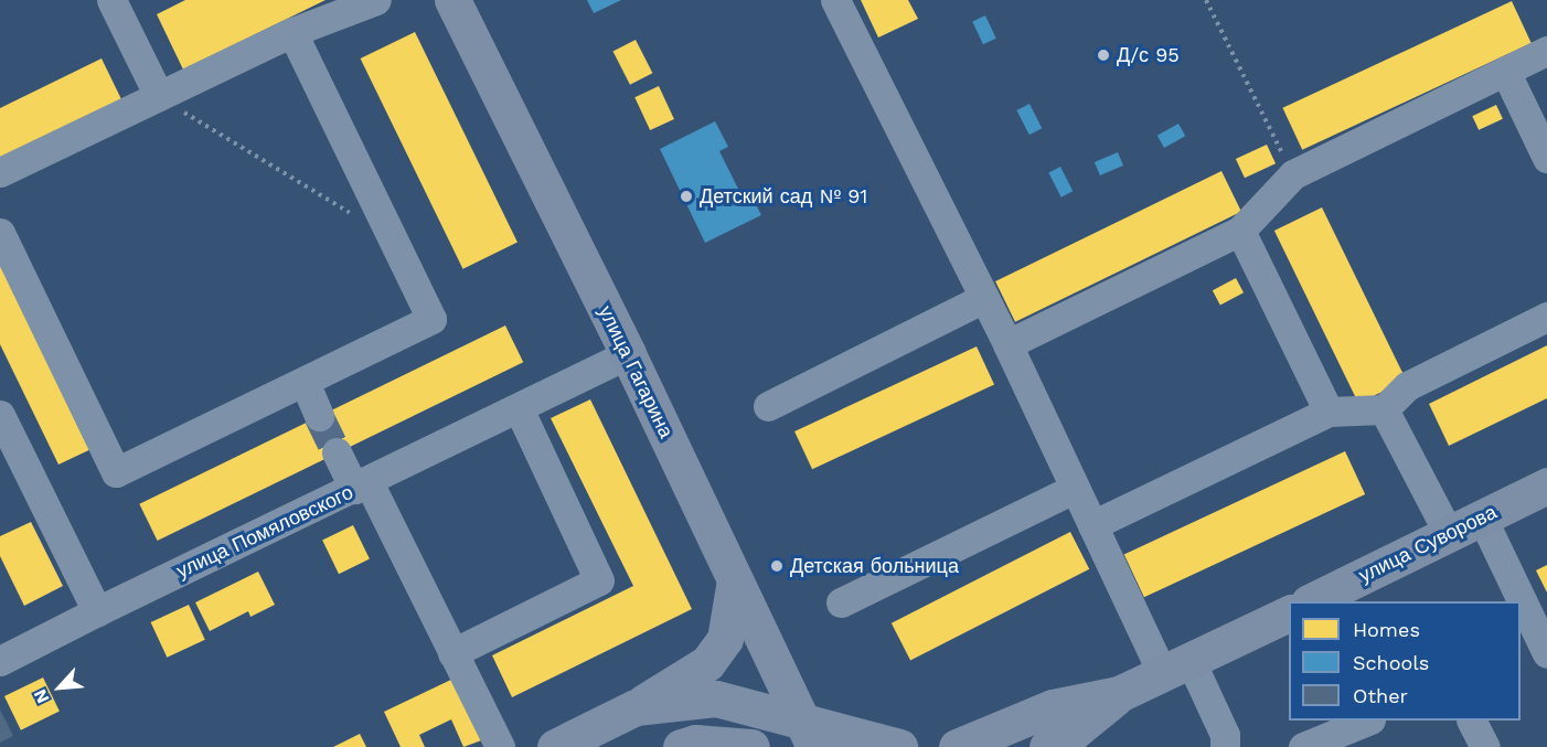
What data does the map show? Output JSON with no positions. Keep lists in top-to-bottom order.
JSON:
{
  "streets": {
    "main road": ["улица Гагарина", "улица Суворова"],
    "street": ["улица Помяловского"]
  },
  "crossings": [
    ["улица Гагарина", "улица Помяловского"]
  ],
  "places": ["Д/с 95", "Детский сад № 91", "Детская больница"],
  "legend": ["Homes", "Schools", "Other"],
  "north": "bottom left"
}
